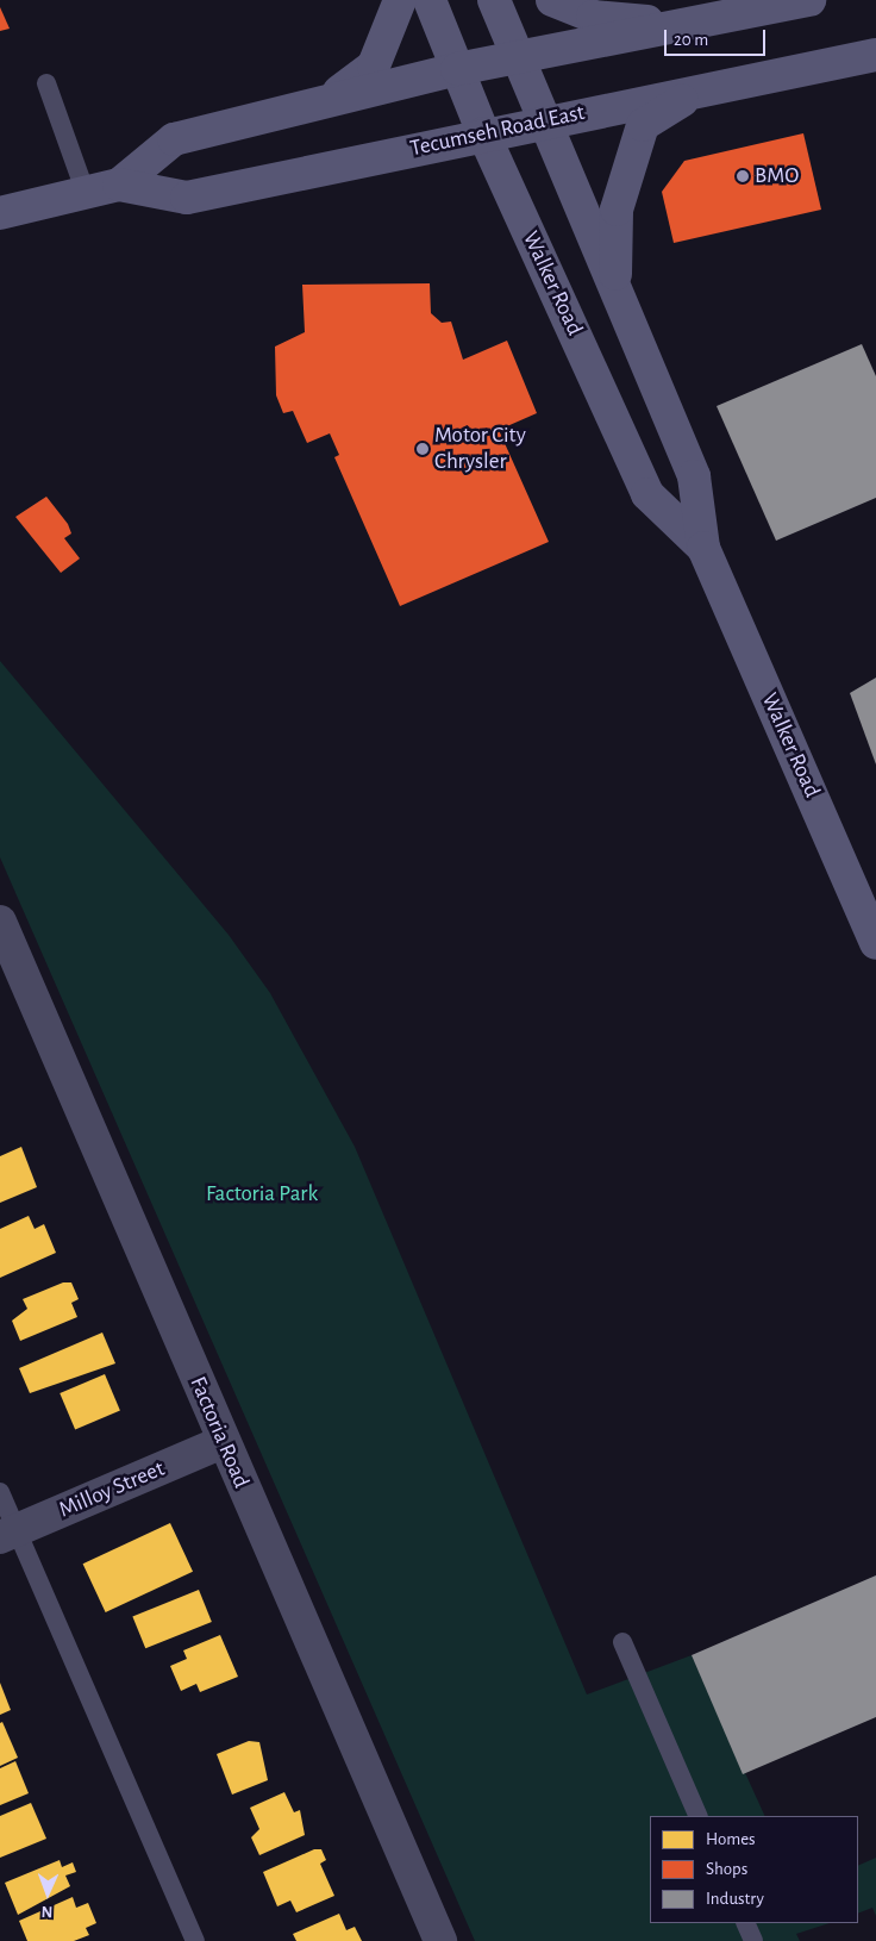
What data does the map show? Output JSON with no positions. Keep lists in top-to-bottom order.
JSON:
{
  "streets": {
    "main road": ["Tecumseh Road East", "Walker Road"],
    "street": ["Factoria Road", "Milloy Street"]
  },
  "crossings": [
    ["Tecumseh Road East", "Walker Road"],
    ["Factoria Road", "Milloy Street"]
  ],
  "parks": ["Factoria Park"],
  "places": ["BMO", "Motor City Chrysler"],
  "legend": ["Homes", "Shops", "Industry"],
  "scale_bar": "20 m",
  "north": "bottom"
}
